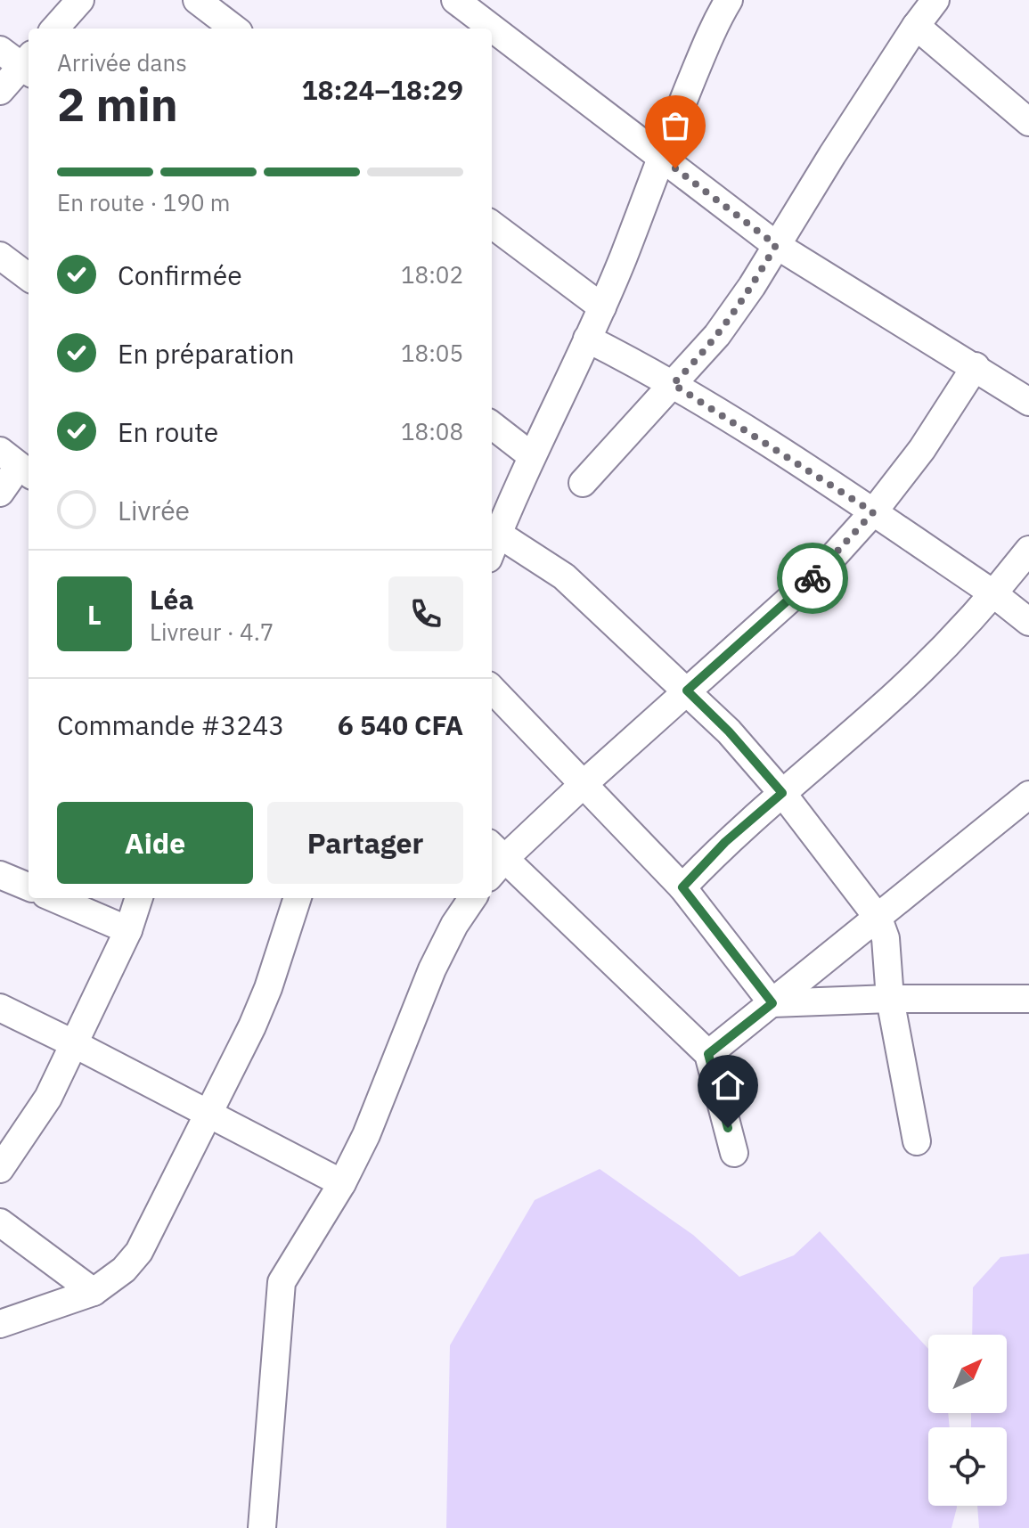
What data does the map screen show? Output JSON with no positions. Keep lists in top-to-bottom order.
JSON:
{
  "north": "top right",
  "page": {
    "heading": ["2 min", "Arrivée dans", "18:24–18:29"],
    "panel": [
      "Léa",
      "Livreur · 4.7",
      "Commande #3243",
      "6 540 CFA"
    ],
    "bar": "En route · 190 m",
    "list": [
      ["Confirmée", "18:02"],
      ["En préparation", "18:05"],
      ["En route", "18:08"],
      "Livrée"
    ],
    "round": "L",
    "buttons": ["Aide", "Partager"]
  }
}
